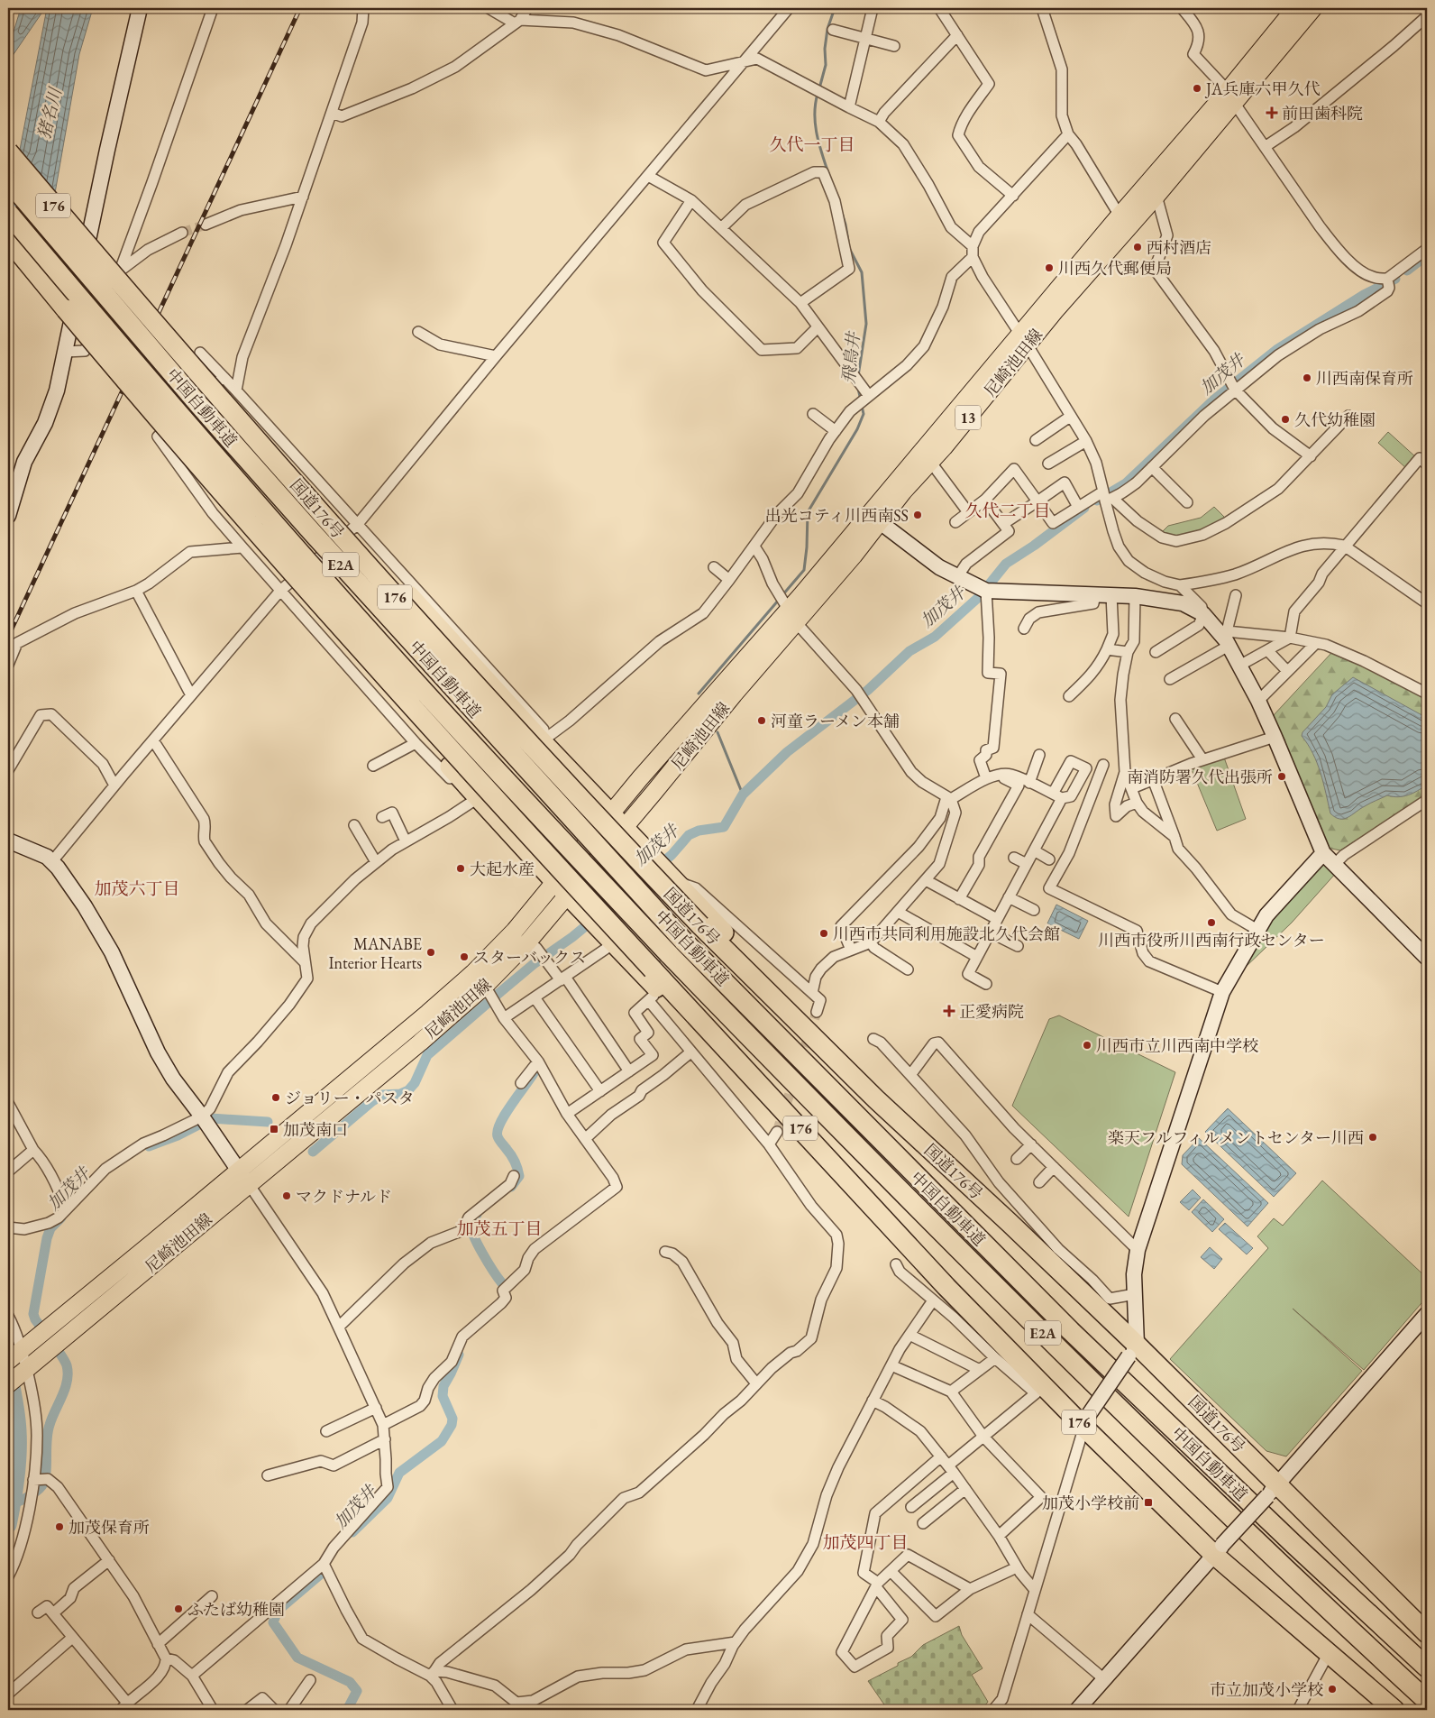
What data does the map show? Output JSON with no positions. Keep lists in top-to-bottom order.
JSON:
{
  "streets": {
    "highway": [
      "176",
      "中国自動車道",
      "国道176号",
      "E2A"
    ],
    "main road": ["尼崎池田線", "13"]
  },
  "districts": [
    "久代一丁目",
    "久代二丁目",
    "加茂六丁目",
    "加茂五丁目",
    "加茂四丁目"
  ],
  "water": ["猪名川", "飛鳥井", "加茂井"],
  "places": {
    "other": [
      "JA兵庫六甲久代",
      "西村酒店",
      "川西久代郵便局",
      "川西南保育所",
      "久代幼稚園",
      "出光コティ川西南SS",
      "河童ラーメン本舗",
      "南消防署久代出張所",
      "大起水産",
      "川西市役所川西南行政センター",
      "川西市共同利用施設北久代会館",
      "MANABE Interior Hearts",
      "スターバックス",
      "川西市立川西南中学校",
      "ジョリー・パスタ",
      "楽天フルフィルメントセンター川西",
      "マクドナルド",
      "加茂保育所",
      "ふたば幼稚園",
      "市立加茂小学校"
    ],
    "health": ["前田歯科院", "正愛病院"],
    "transit": ["加茂南口", "加茂小学校前"]
  }
}
